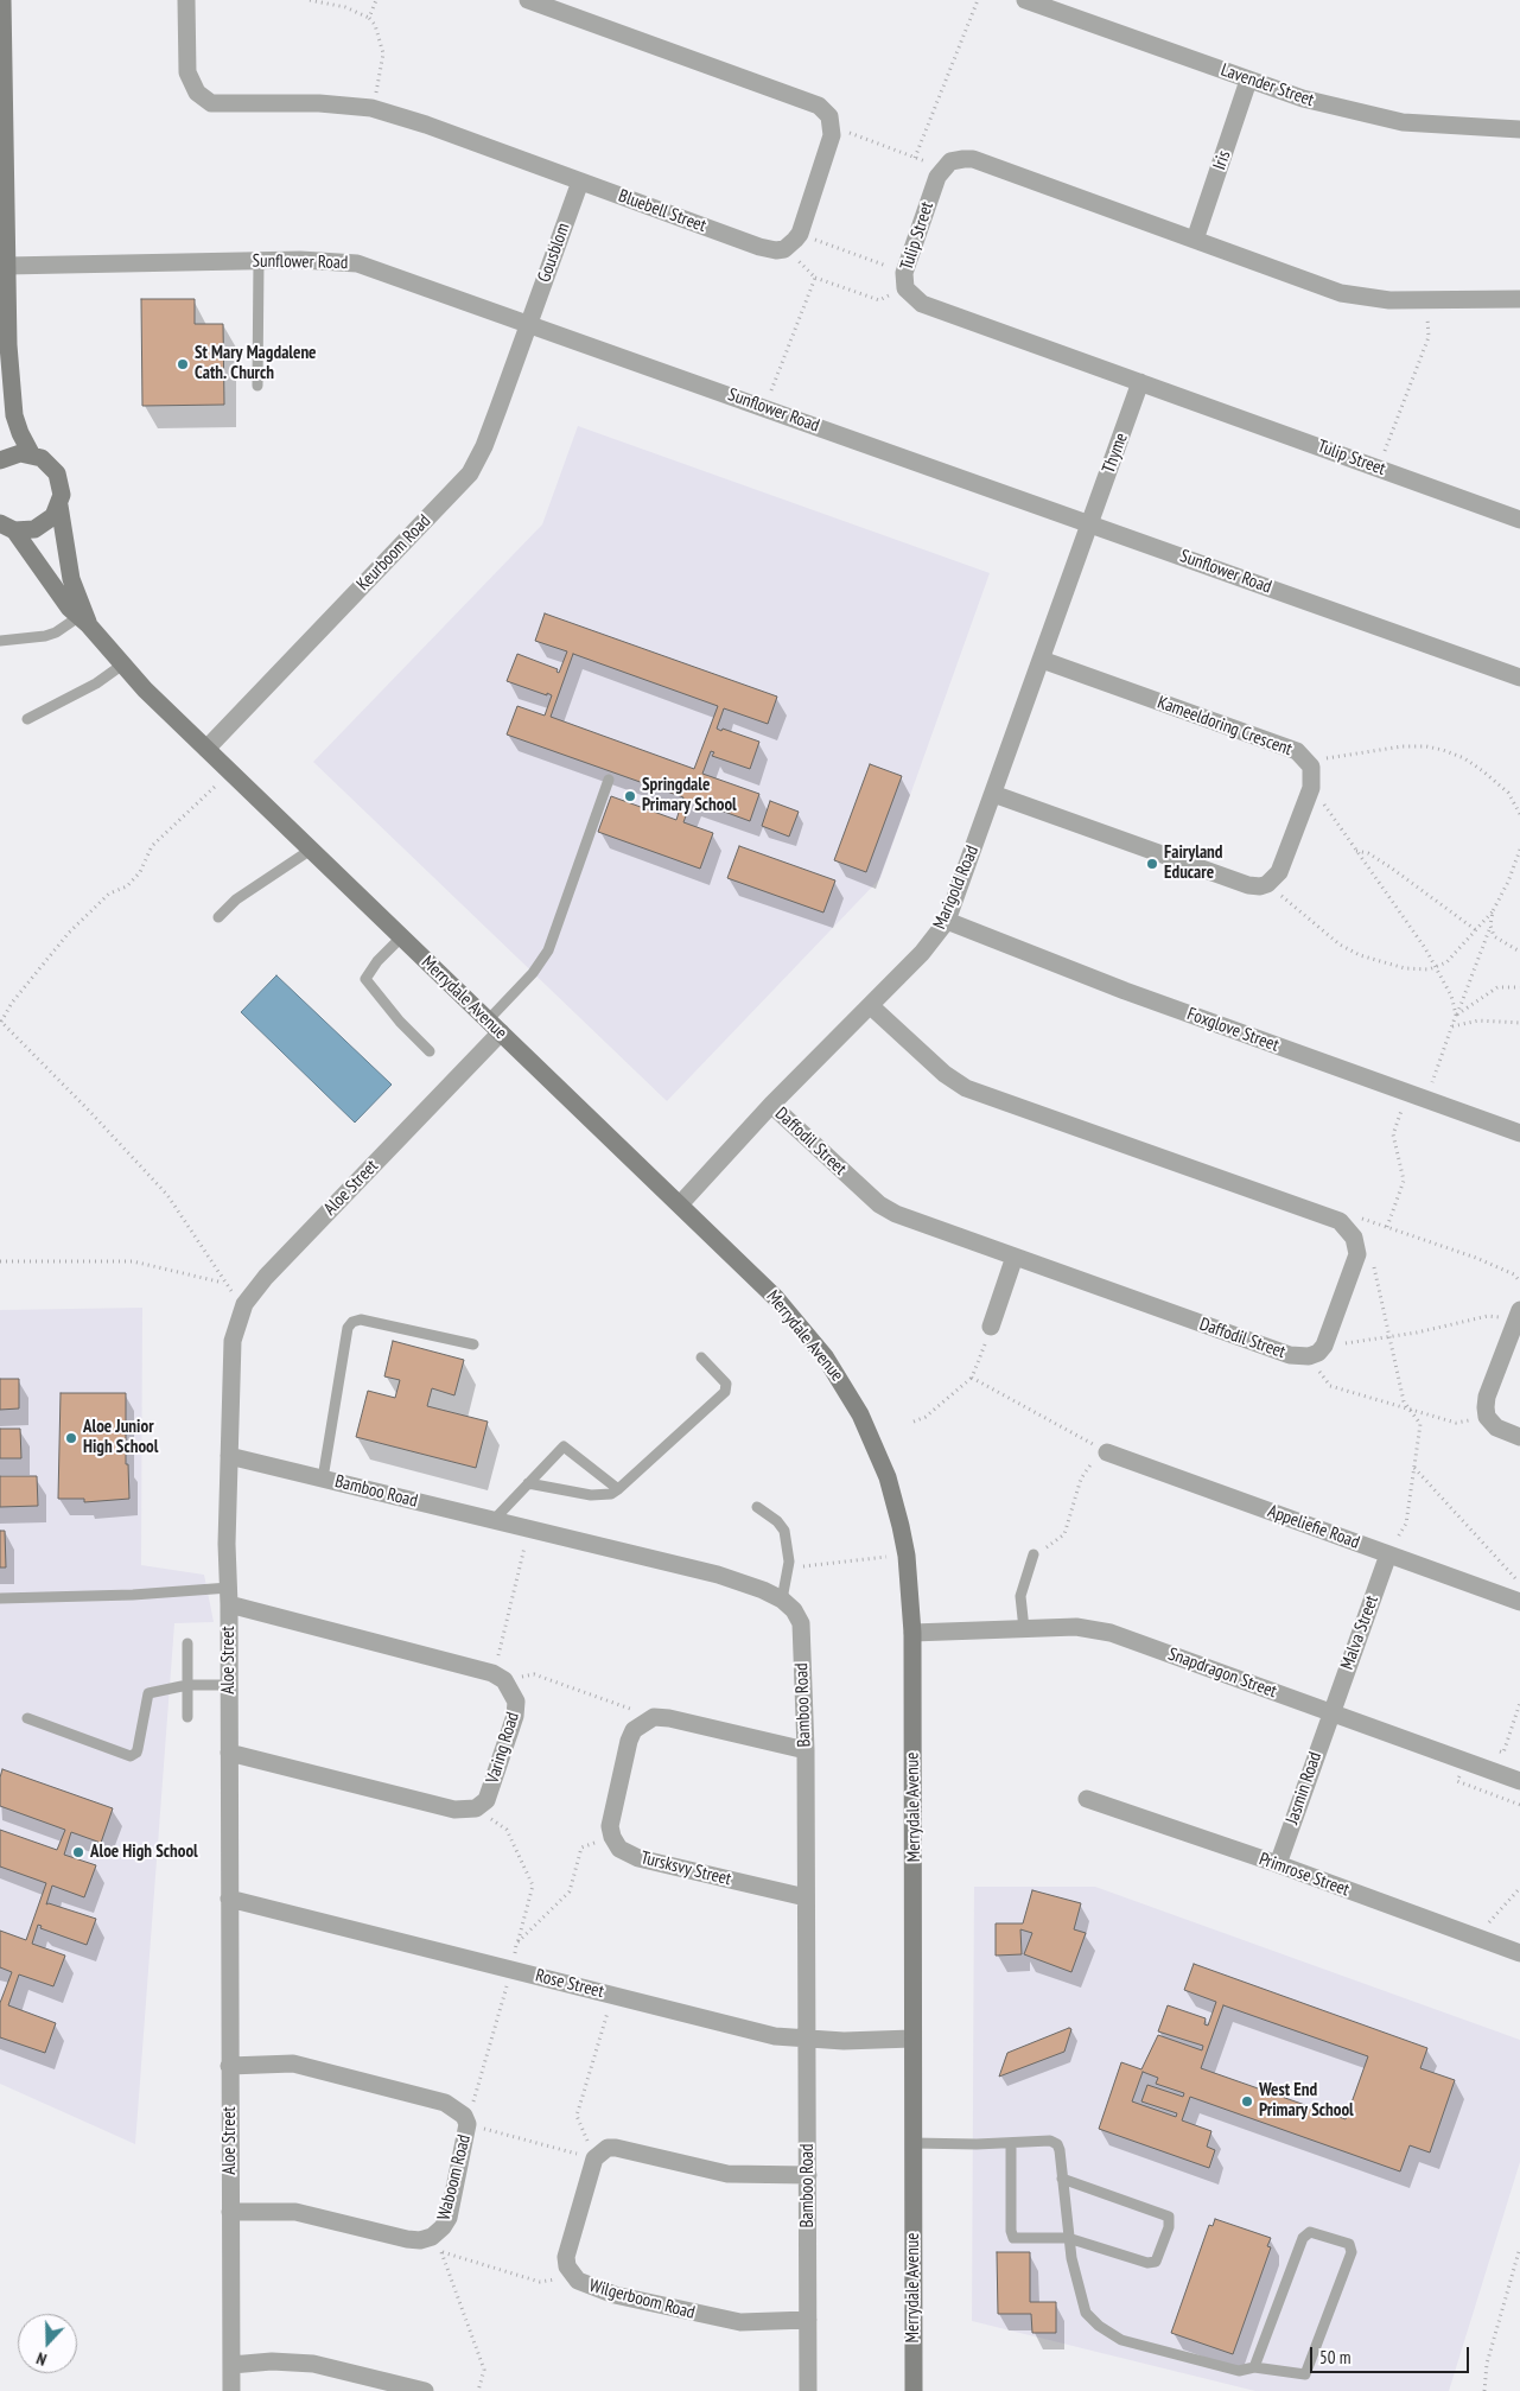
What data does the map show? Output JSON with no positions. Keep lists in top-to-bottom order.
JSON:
{
  "streets": {
    "street": [
      "Lavender Street",
      "Iris",
      "Bluebell Street",
      "Tulip Street",
      "Gousblom",
      "Sunflower Road",
      "Thyme",
      "Keurboom Road",
      "Kameeldoring Crescent",
      "Marigold Road",
      "Merrydale Avenue",
      "Foxglove Street",
      "Daffodil Street",
      "Aloe Street",
      "Bamboo Road",
      "Appeliefie Road",
      "Malva Street",
      "Snapdragon Street",
      "Varing Road",
      "Jasmin Road",
      "Tursksvy Street",
      "Primrose Street",
      "Rose Street",
      "Waboom Road",
      "Wilgerboom Road"
    ]
  },
  "crossings": [
    ["Lavender Street", "Iris"],
    ["Bluebell Street", "Gousblom"],
    ["Tulip Street", "Thyme"],
    ["Gousblom", "Sunflower Road"],
    ["Gousblom", "Keurboom Road"],
    ["Sunflower Road", "Thyme"],
    ["Sunflower Road", "Keurboom Road"],
    ["Sunflower Road", "Marigold Road"],
    ["Thyme", "Marigold Road"],
    ["Keurboom Road", "Merrydale Avenue"],
    ["Kameeldoring Crescent", "Marigold Road"],
    ["Marigold Road", "Merrydale Avenue"],
    ["Marigold Road", "Foxglove Street"],
    ["Marigold Road", "Daffodil Street"],
    ["Merrydale Avenue", "Aloe Street"],
    ["Merrydale Avenue", "Snapdragon Street"],
    ["Merrydale Avenue", "Rose Street"],
    ["Aloe Street", "Bamboo Road"],
    ["Aloe Street", "Rose Street"],
    ["Aloe Street", "Waboom Road"],
    ["Bamboo Road", "Tursksvy Street"],
    ["Bamboo Road", "Rose Street"],
    ["Bamboo Road", "Wilgerboom Road"],
    ["Appeliefie Road", "Malva Street"],
    ["Malva Street", "Snapdragon Street"],
    ["Malva Street", "Jasmin Road"],
    ["Snapdragon Street", "Jasmin Road"],
    ["Jasmin Road", "Primrose Street"]
  ],
  "places": [
    "St Mary Magdalene Cath. Church",
    "Springdale Primary School",
    "Fairyland Educare",
    "Aloe Junior High School",
    "Aloe High School",
    "West End Primary School"
  ],
  "scale_bar": "50 m",
  "north": "bottom"
}
